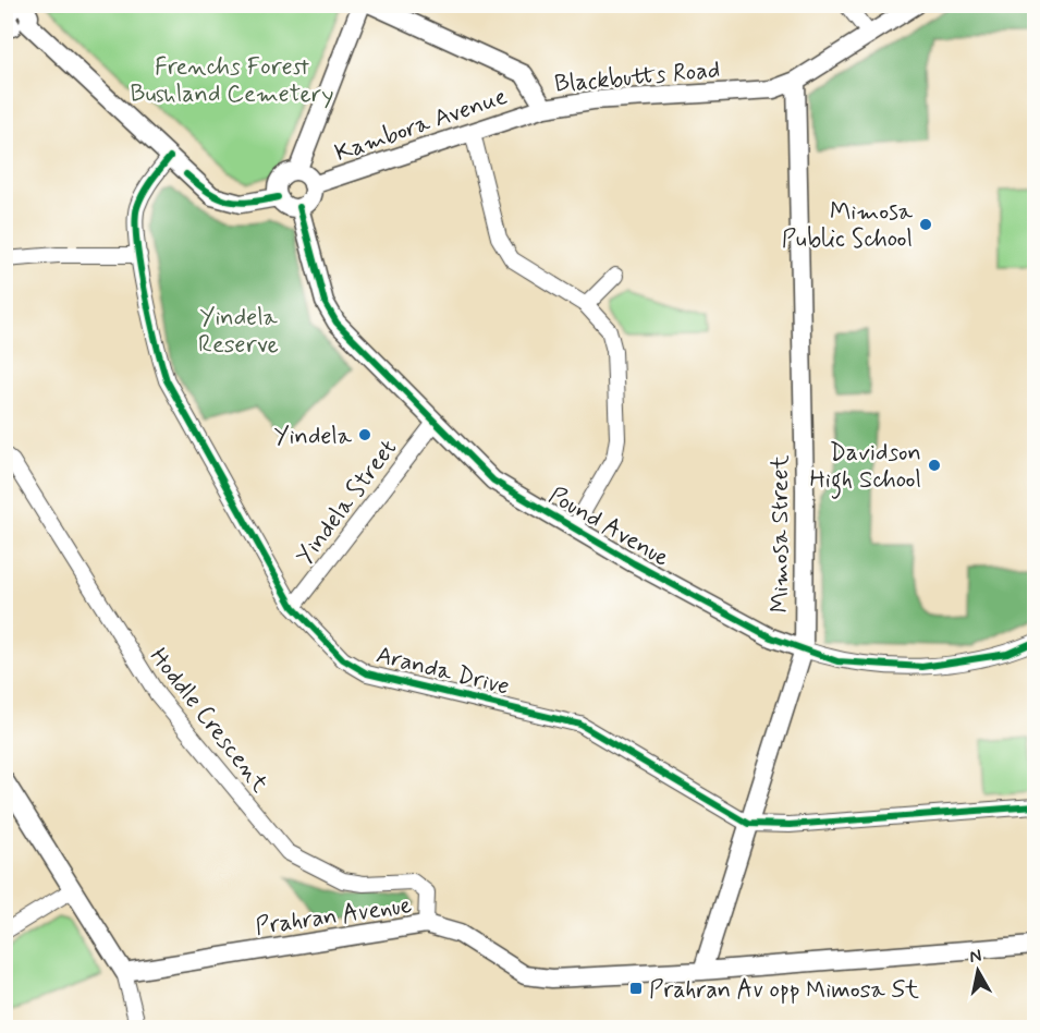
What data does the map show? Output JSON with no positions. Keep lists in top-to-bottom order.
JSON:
{
  "streets": {
    "street": [
      "Blackbutts Road",
      "Kambora Avenue",
      "Yindela Street",
      "Pound Avenue",
      "Mimosa Street",
      "Aranda Drive",
      "Hoddle Crescent",
      "Prahran Avenue"
    ]
  },
  "crossings": [
    ["Blackbutts Road", "Kambora Avenue"],
    ["Blackbutts Road", "Mimosa Street"],
    ["Kambora Avenue", "Pound Avenue"],
    ["Yindela Street", "Pound Avenue"],
    ["Yindela Street", "Aranda Drive"],
    ["Pound Avenue", "Mimosa Street"],
    ["Mimosa Street", "Aranda Drive"],
    ["Mimosa Street", "Prahran Avenue"],
    ["Hoddle Crescent", "Prahran Avenue"]
  ],
  "parks": ["Frenchs Forest Bushland Cemetery", "Yindela Reserve"],
  "places": {
    "other": ["Mimosa Public School", "Yindela", "Davidson High School"],
    "transit": ["Prahran Av opp Mimosa St"]
  },
  "north": "top"
}
